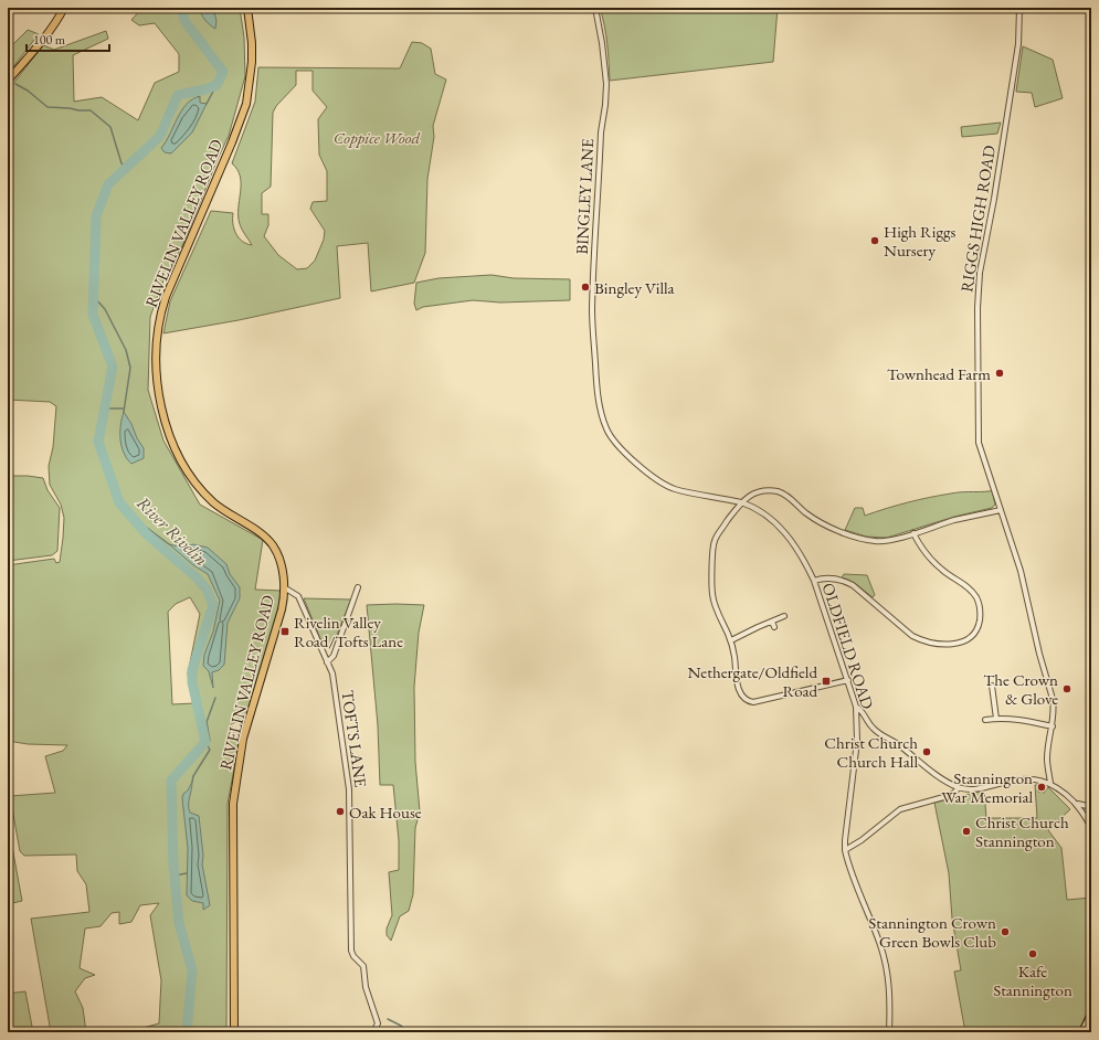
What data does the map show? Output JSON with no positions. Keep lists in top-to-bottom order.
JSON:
{
  "streets": {
    "main road": ["RIVELIN VALLEY ROAD"],
    "street": [
      "BINGLEY LANE",
      "RIGGS HIGH ROAD",
      "OLDFIELD ROAD",
      "TOFTS LANE"
    ]
  },
  "crossings": [
    ["BINGLEY LANE", "OLDFIELD ROAD"],
    ["RIVELIN VALLEY ROAD", "TOFTS LANE"]
  ],
  "water": ["River Rivelin"],
  "parks": ["Coppice Wood"],
  "places": {
    "other": [
      "High Riggs Nursery",
      "Bingley Villa",
      "Townhead Farm",
      "The Crown & Glove",
      "Christ Church Church Hall",
      "Stannington War Memorial",
      "Oak House",
      "Christ Church Stannington",
      "Stannington Crown Green Bowls Club",
      "Kafe Stannington"
    ],
    "transit": ["Rivelin Valley Road/Tofts Lane", "Nethergate/Oldfield Road"]
  },
  "scale_bar": "100 m"
}
